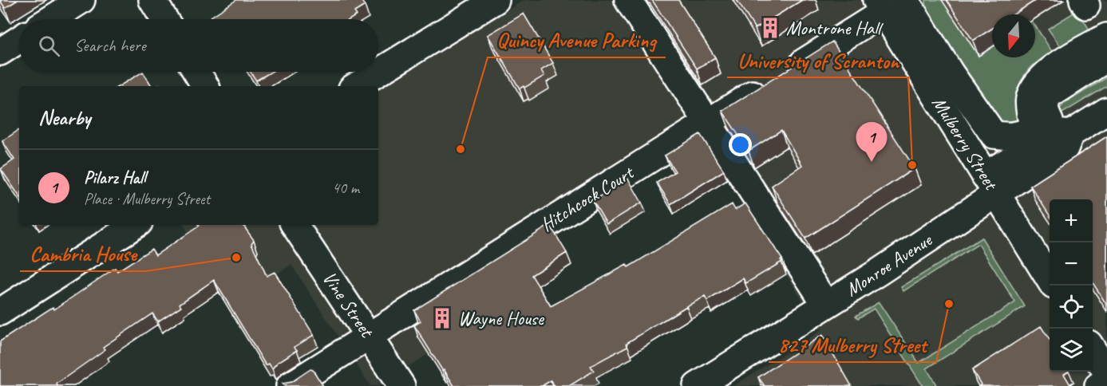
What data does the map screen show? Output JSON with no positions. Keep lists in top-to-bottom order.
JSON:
{
  "streets": {
    "street": [
      "Mulberry Street",
      "Hitchcock Court",
      "Monroe Avenue",
      "Vine Street"
    ]
  },
  "crossings": [
    ["Mulberry Street", "Hitchcock Court"],
    ["Mulberry Street", "Monroe Avenue"],
    ["Hitchcock Court", "Vine Street"]
  ],
  "places": {
    "building": ["Montrone Hall", "Wayne House"],
    "other": [
      "Quincy Avenue Parking",
      "University of Scranton",
      "Cambria House",
      "827 Mulberry Street"
    ]
  },
  "north": "bottom",
  "page": {
    "search": "Search here",
    "heading": "Nearby",
    "pins": "1",
    "list": [
      {
        "mark": "1",
        "name": "Pilarz Hall",
        "note": "Place · Mulberry Street",
        "value": "40 m"
      }
    ],
    "map_buttons": ["+", "−"]
  }
}
